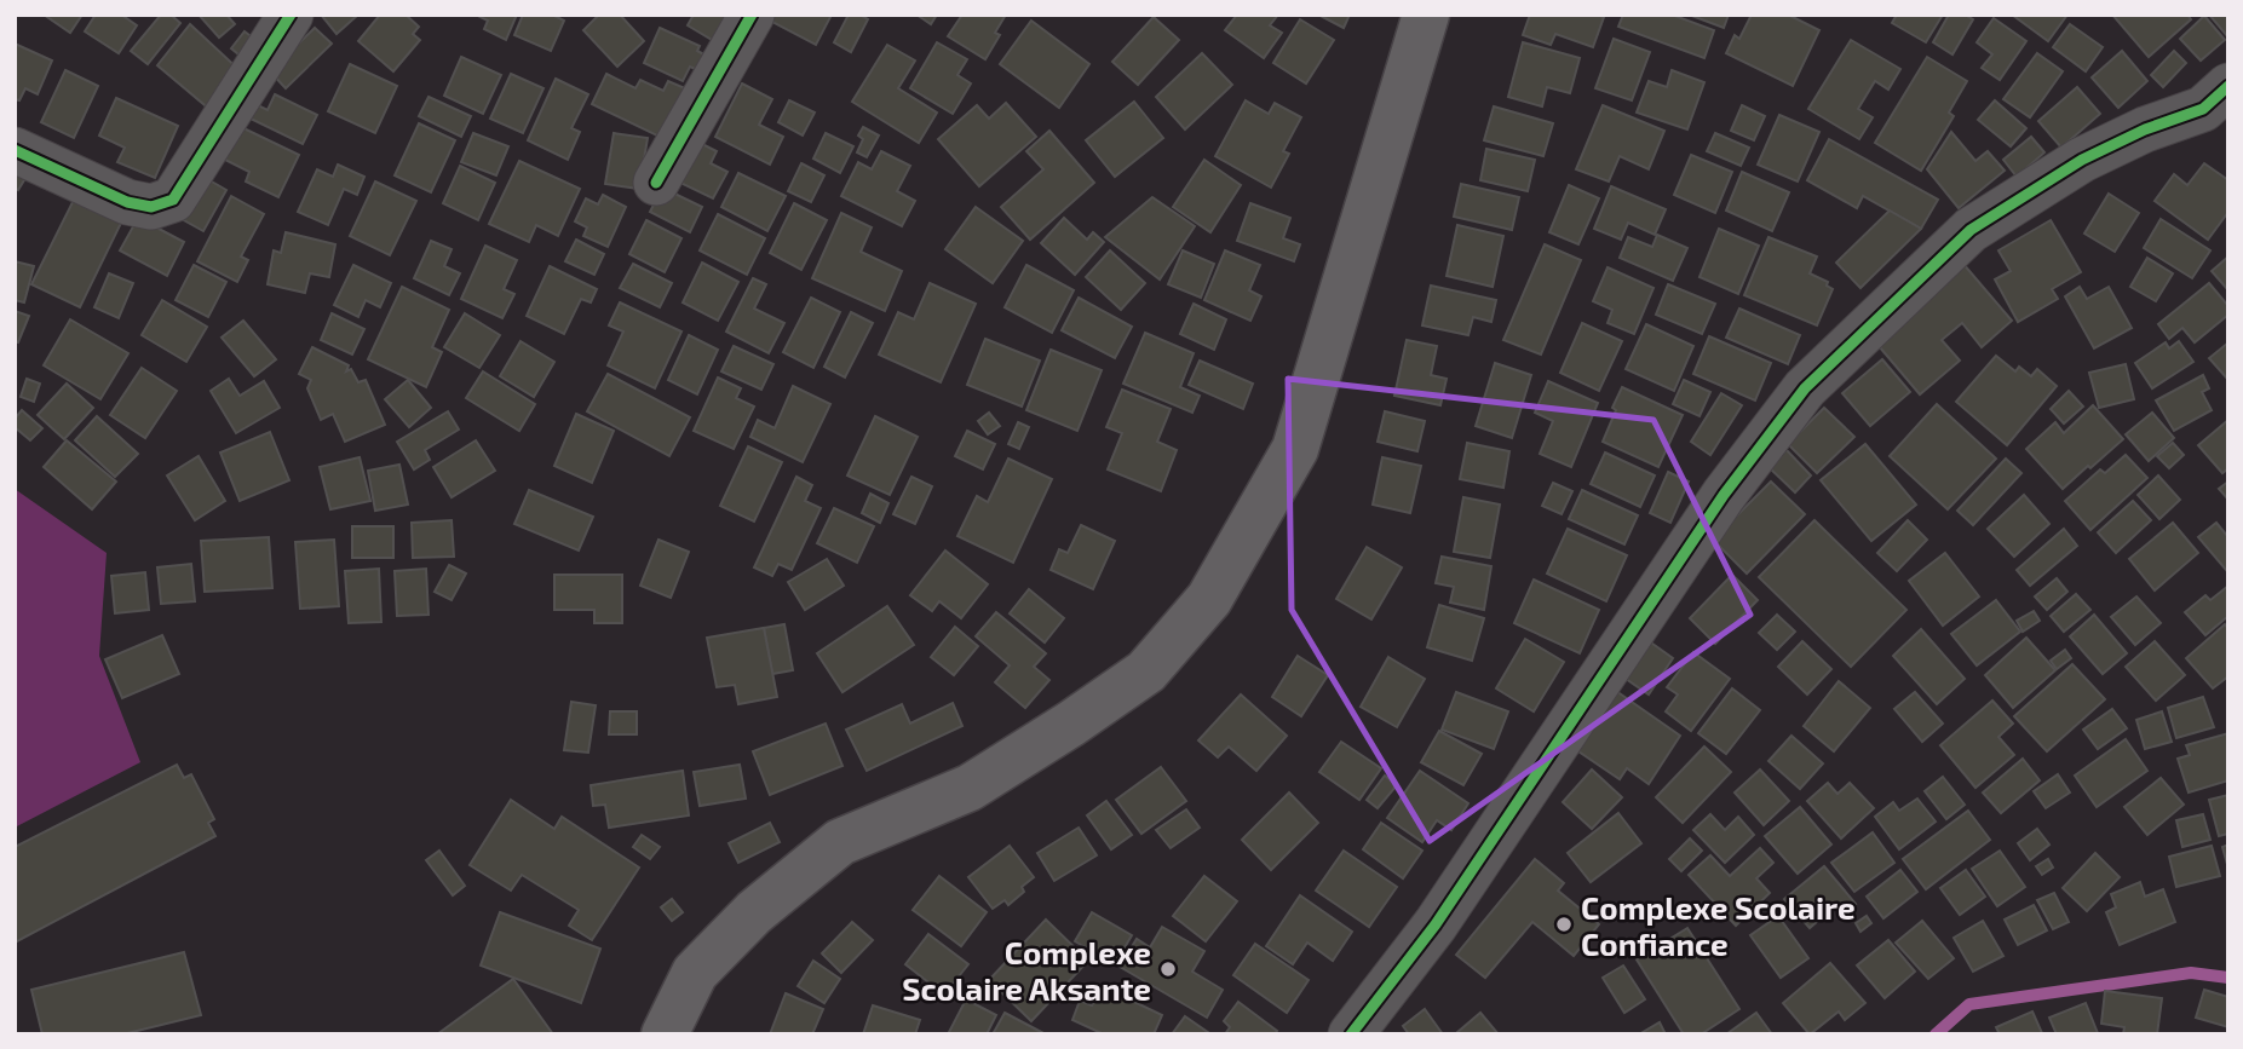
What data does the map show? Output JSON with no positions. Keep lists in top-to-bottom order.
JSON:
{
  "places": ["Complexe Scolaire Confiance", "Complexe Scolaire Aksante"]
}
